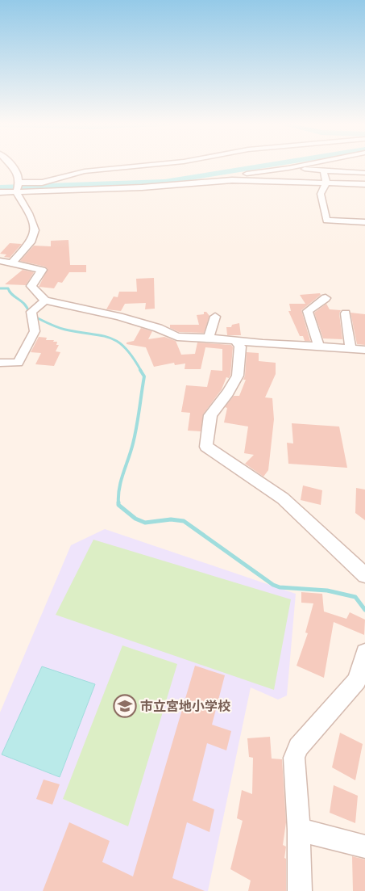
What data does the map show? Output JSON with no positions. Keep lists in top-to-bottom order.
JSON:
{
  "places": {
    "school or university": ["市立宮地小学校"]
  }
}
